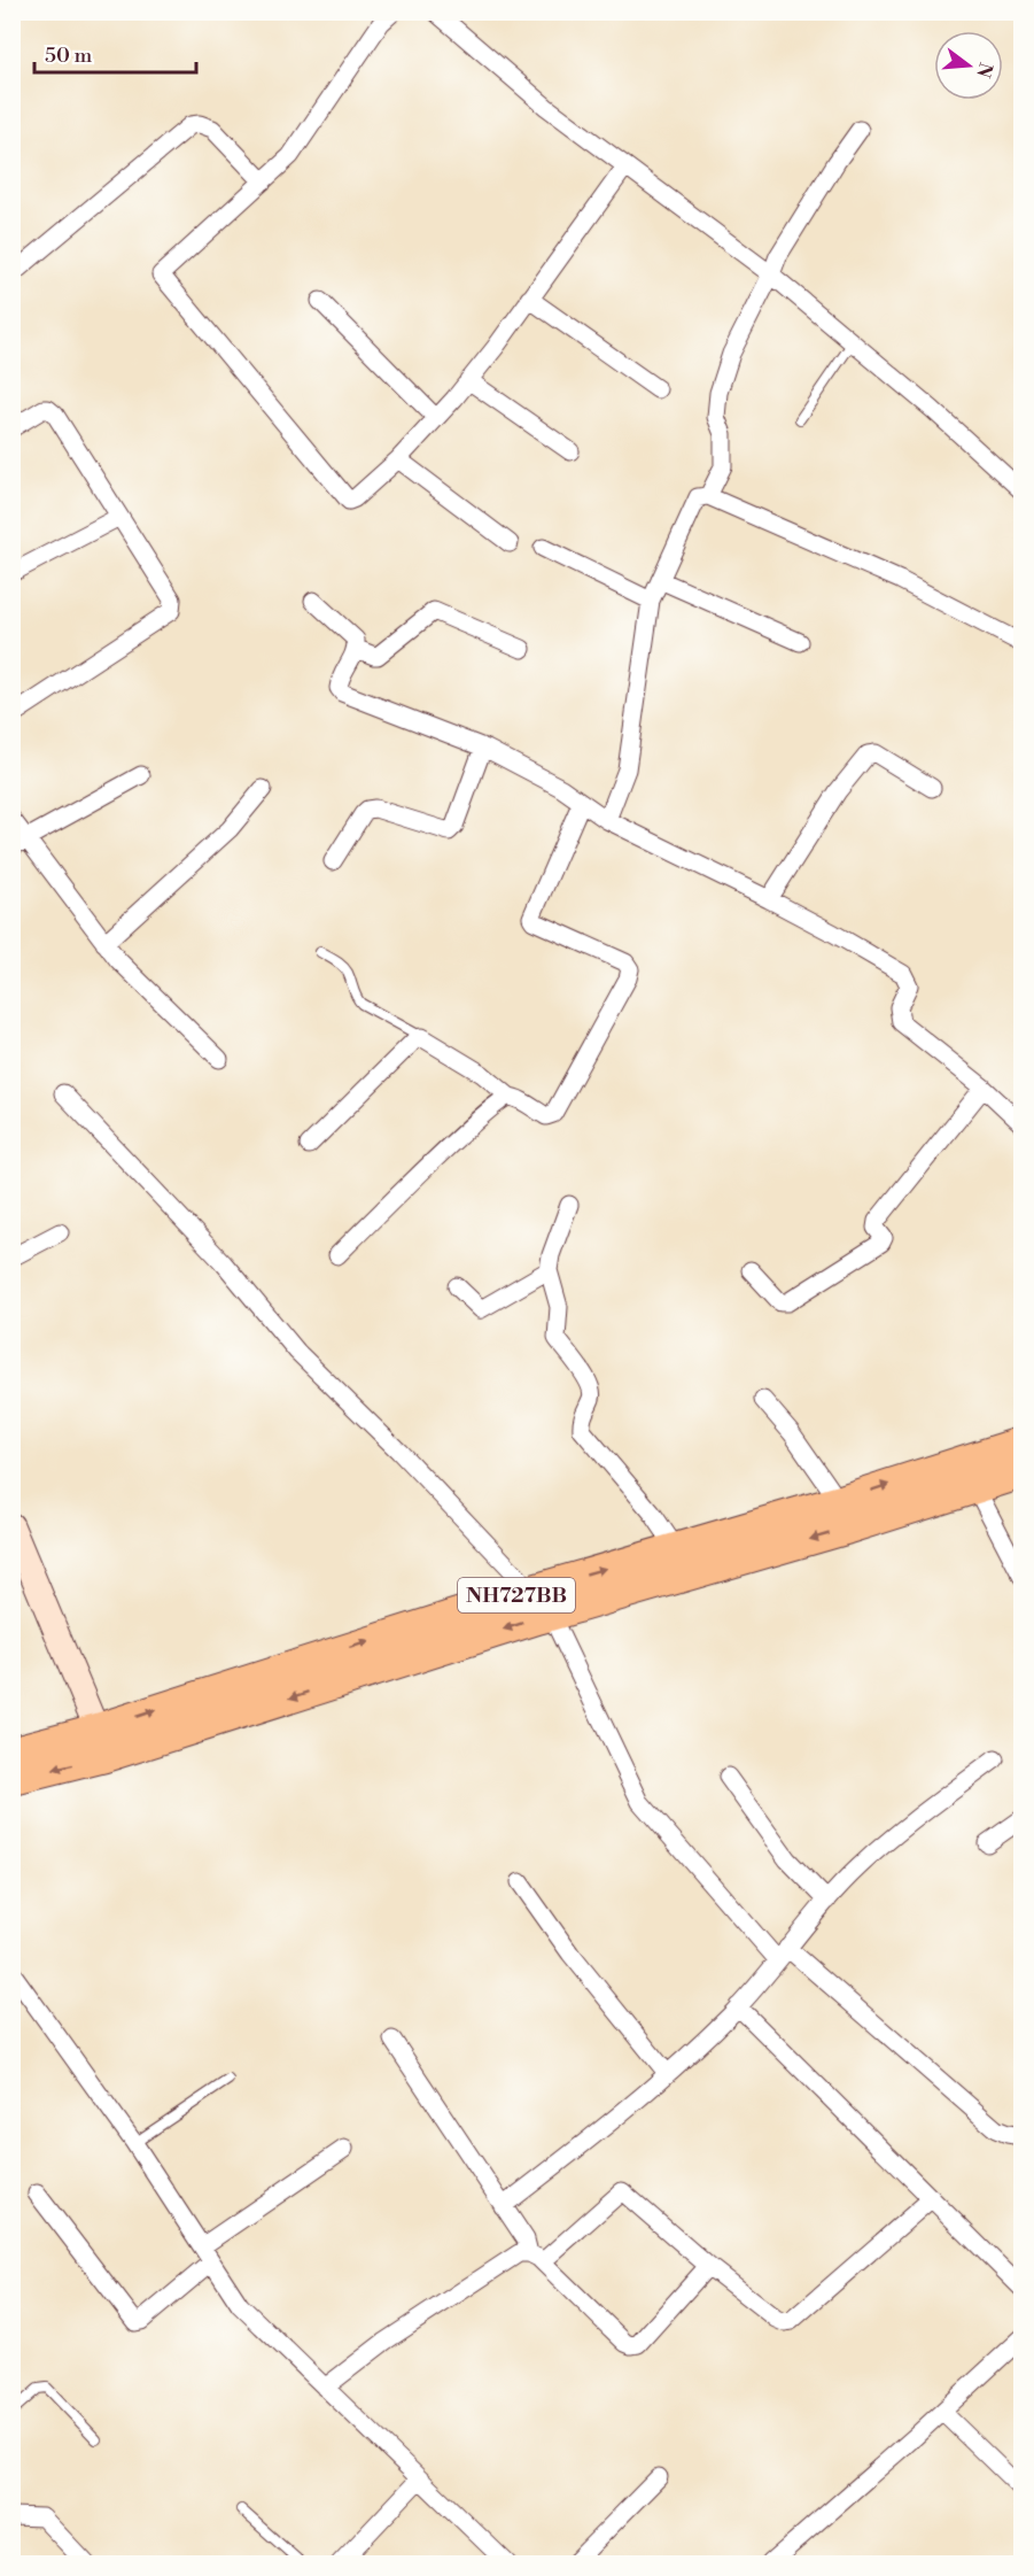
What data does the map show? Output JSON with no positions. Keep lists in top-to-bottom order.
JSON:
{
  "streets": {
    "highway": ["NH727BB"]
  },
  "scale_bar": "50 m",
  "north": "right"
}
